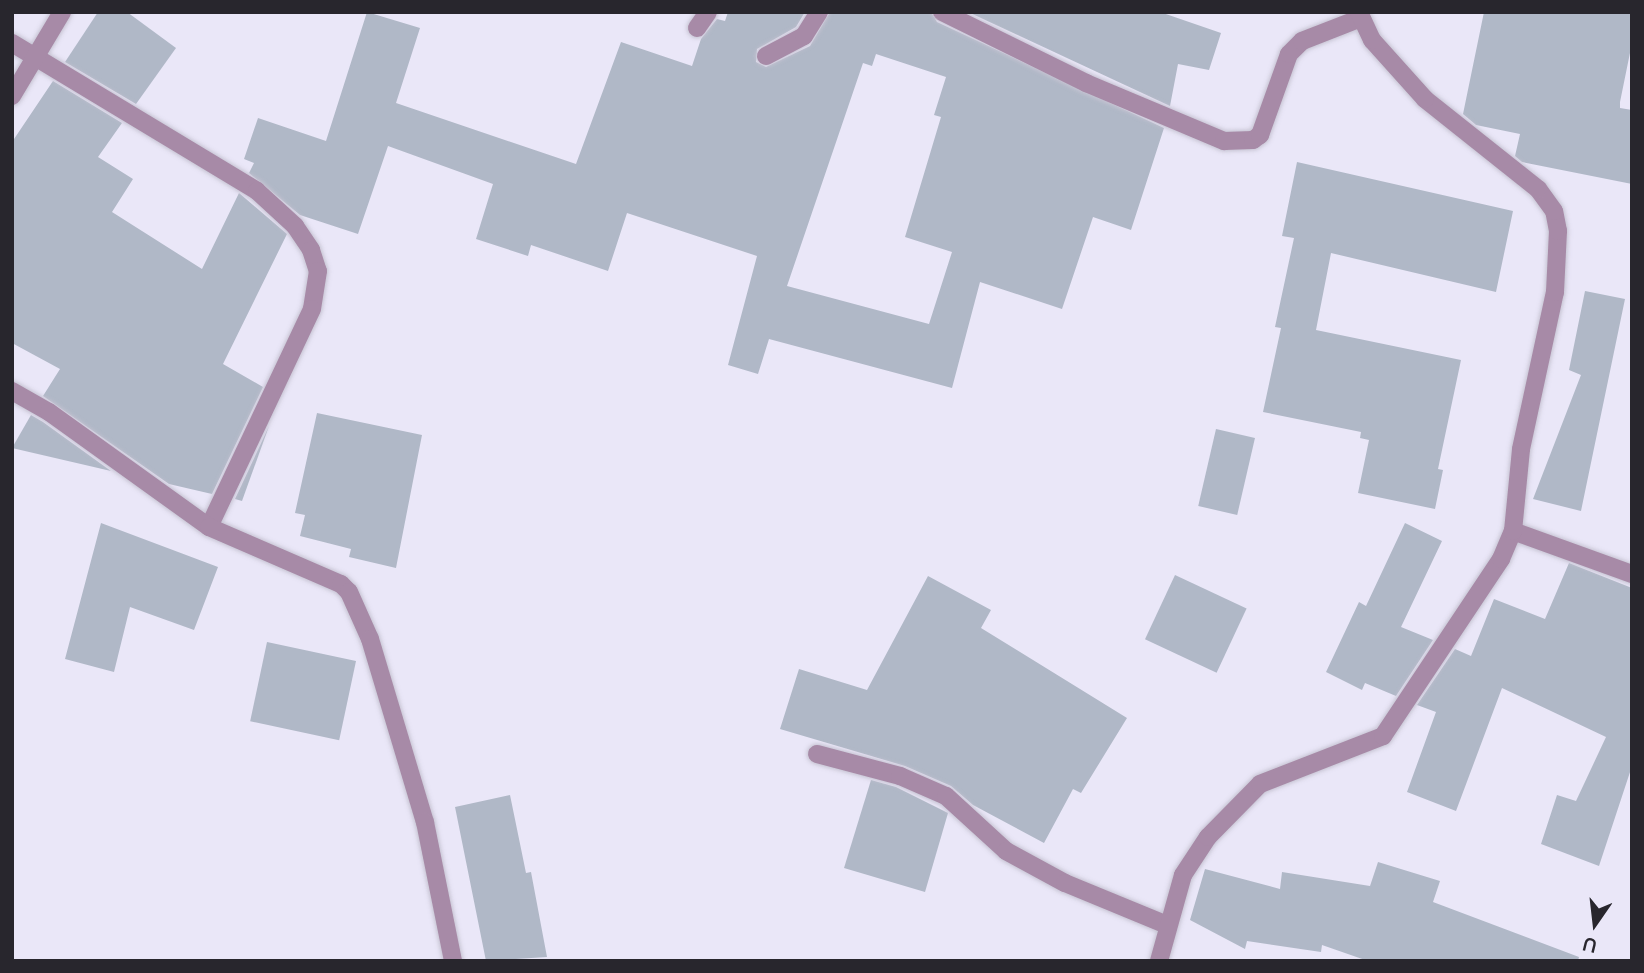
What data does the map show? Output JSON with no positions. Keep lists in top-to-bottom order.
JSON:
{
  "north": "bottom"
}
